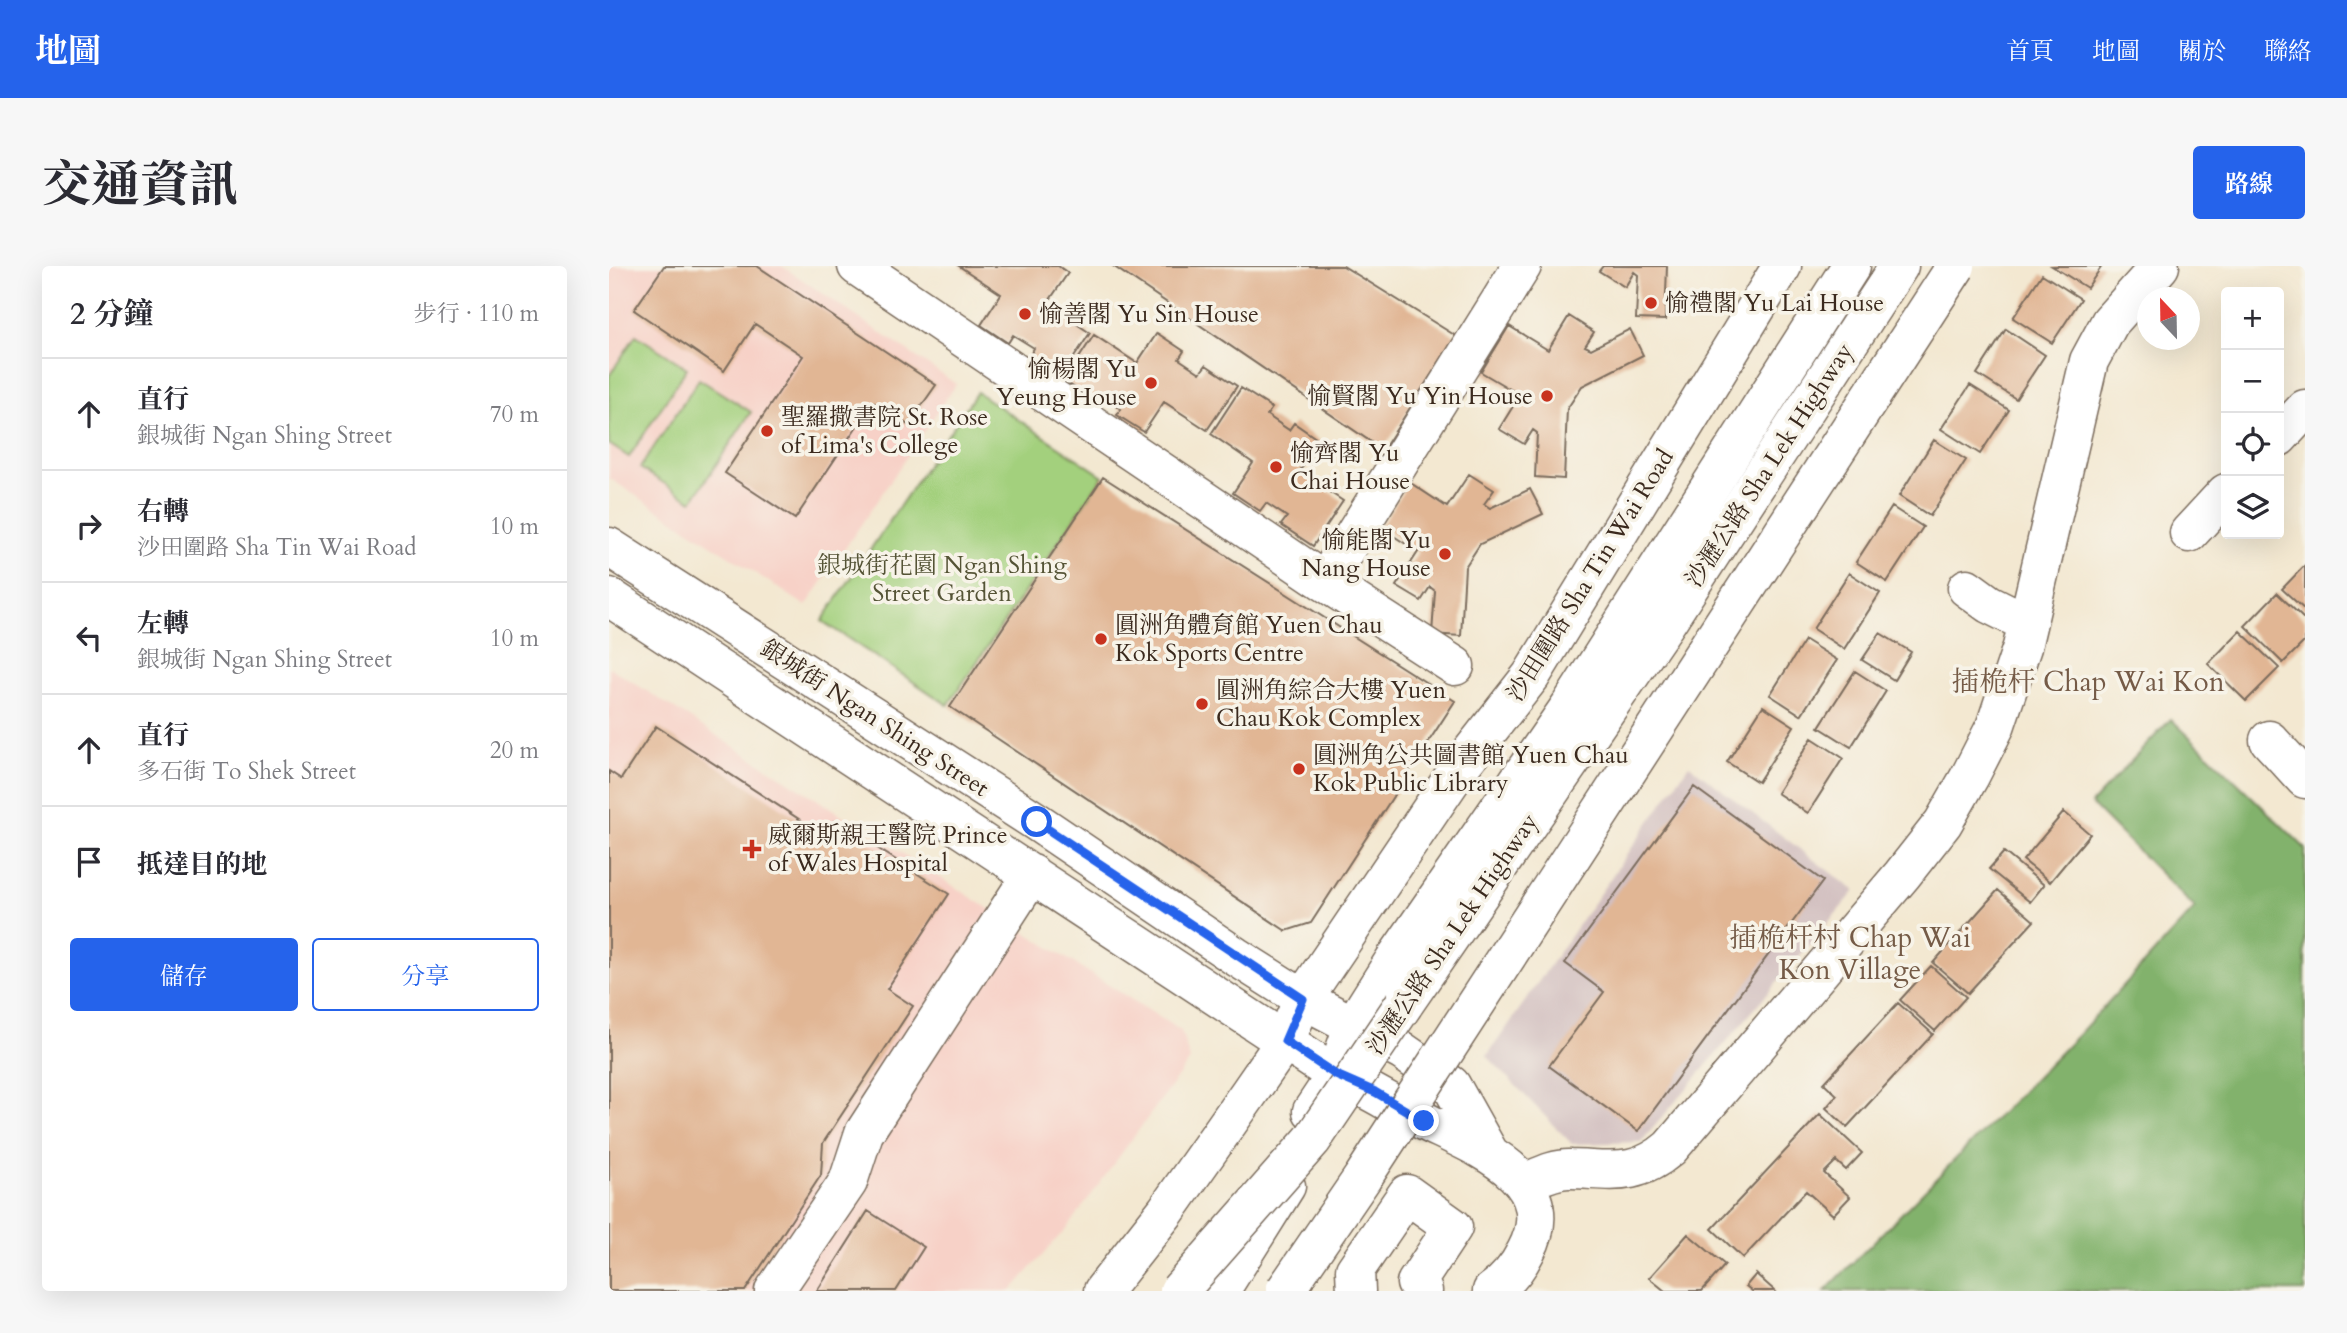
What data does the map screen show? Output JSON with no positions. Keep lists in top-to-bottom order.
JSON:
{
  "streets": {
    "main road": ["沙瀝公路 Sha Lek Highway", "沙田圍路 Sha Tin Wai Road", "銀城街 Ngan Shing Street"]
  },
  "crossings": [
    ["沙田圍路 Sha Tin Wai Road", "銀城街 Ngan Shing Street"]
  ],
  "districts": ["插桅杆 Chap Wai Kon", "插桅杆村 Chap Wai Kon Village"],
  "parks": ["銀城街花園 Ngan Shing Street Garden"],
  "places": {
    "other": [
      "愉禮閣 Yu Lai House",
      "愉善閣 Yu Sin House",
      "愉楊閣 Yu Yeung House",
      "愉賢閣 Yu Yin House",
      "聖羅撒書院 St. Rose of Lima's College",
      "愉齊閣 Yu Chai House",
      "愉能閣 Yu Nang House",
      "圓洲角體育館 Yuen Chau Kok Sports Centre",
      "圓洲角綜合大樓 Yuen Chau Kok Complex",
      "圓洲角公共圖書館 Yuen Chau Kok Public Library"
    ],
    "health": ["威爾斯親王醫院 Prince of Wales Hospital"]
  },
  "north": "top",
  "page": {
    "header": "地圖",
    "nav": [
      "首頁",
      "地圖",
      "關於",
      "聯絡"
    ],
    "title": "交通資訊",
    "buttons": [
      "路線",
      ["儲存", "分享"]
    ],
    "heading": ["2 分鐘", "步行 · 110 m"],
    "map_buttons": ["+", "−"],
    "list": [
      ["直行", "銀城街 Ngan Shing Street", "70 m"],
      ["右轉", "沙田圍路 Sha Tin Wai Road", "10 m"],
      ["左轉", "銀城街 Ngan Shing Street", "10 m"],
      ["直行", "多石街 To Shek Street", "20 m"],
      "抵達目的地"
    ]
  }
}
